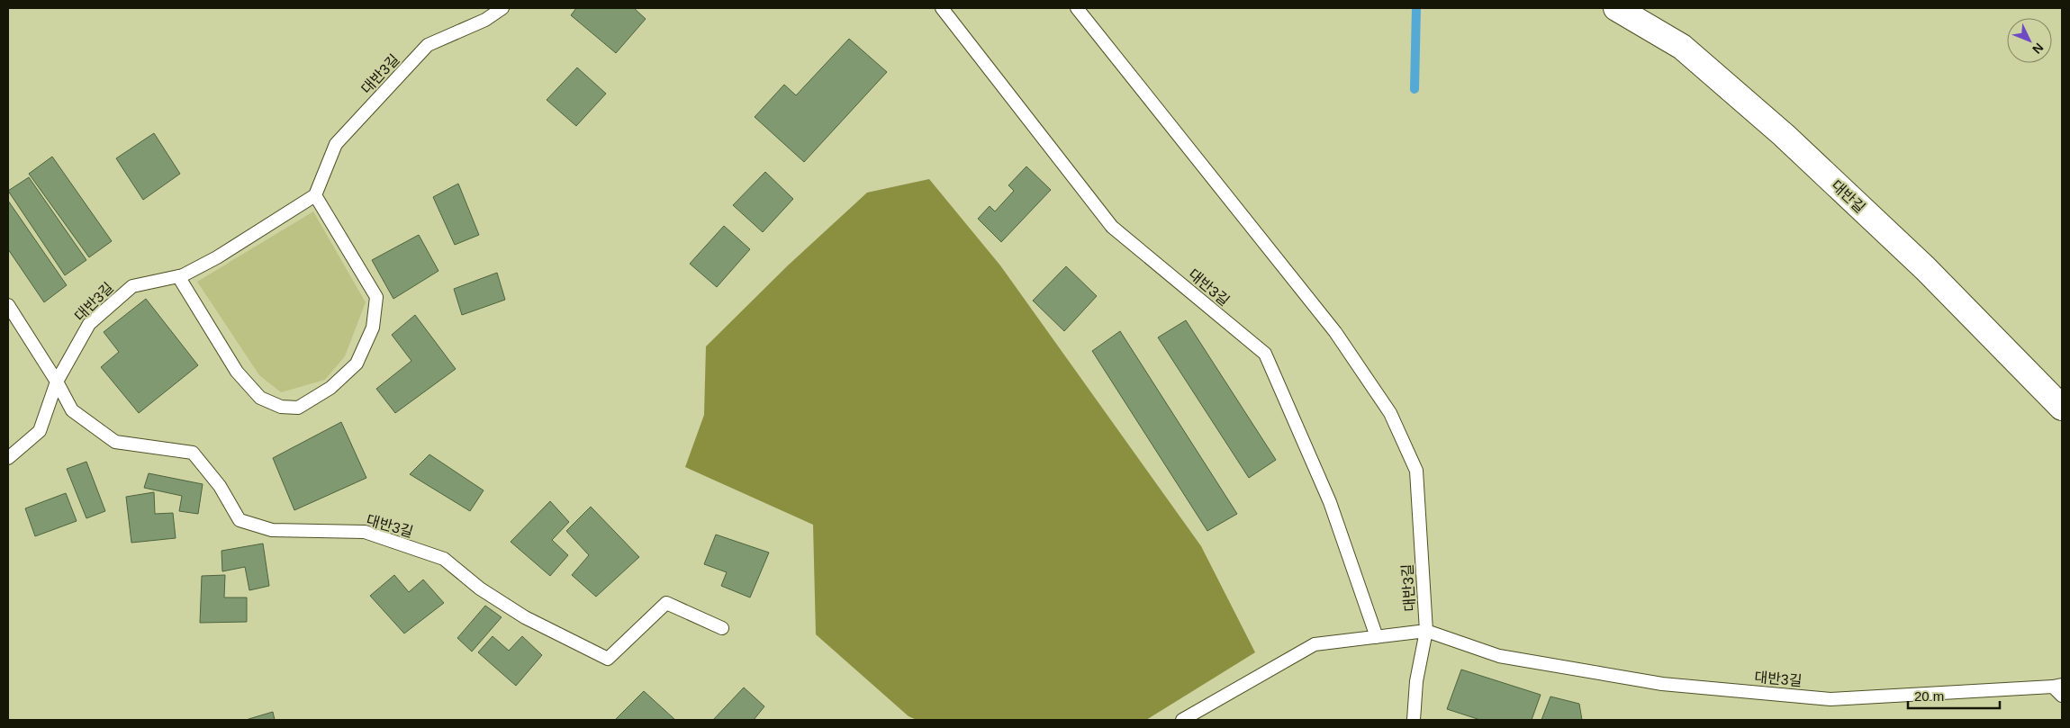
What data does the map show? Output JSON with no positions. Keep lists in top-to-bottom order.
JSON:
{
  "streets": {
    "street": ["대반길"],
    "lane": ["대반3길"]
  },
  "scale_bar": "20 m",
  "north": "bottom right"
}
